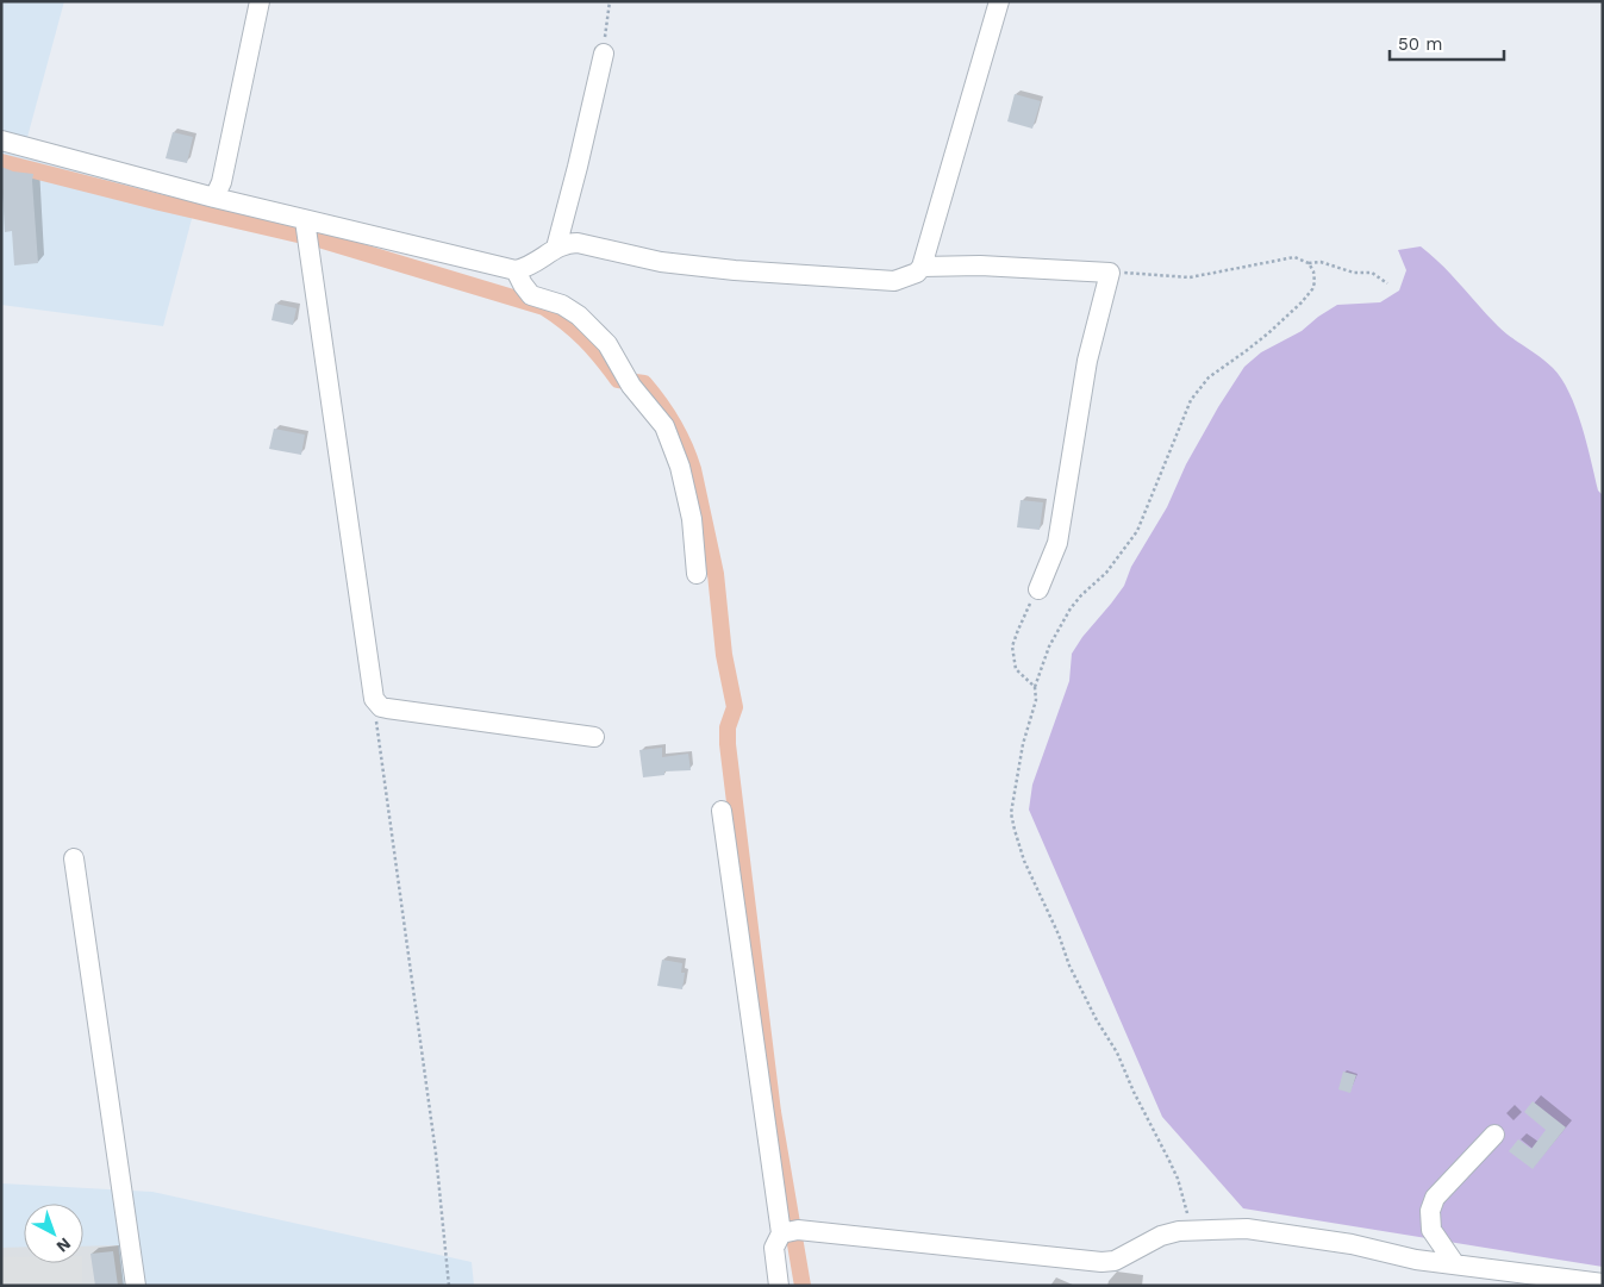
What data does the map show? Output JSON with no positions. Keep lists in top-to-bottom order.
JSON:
{
  "scale_bar": "50 m",
  "north": "bottom right"
}
